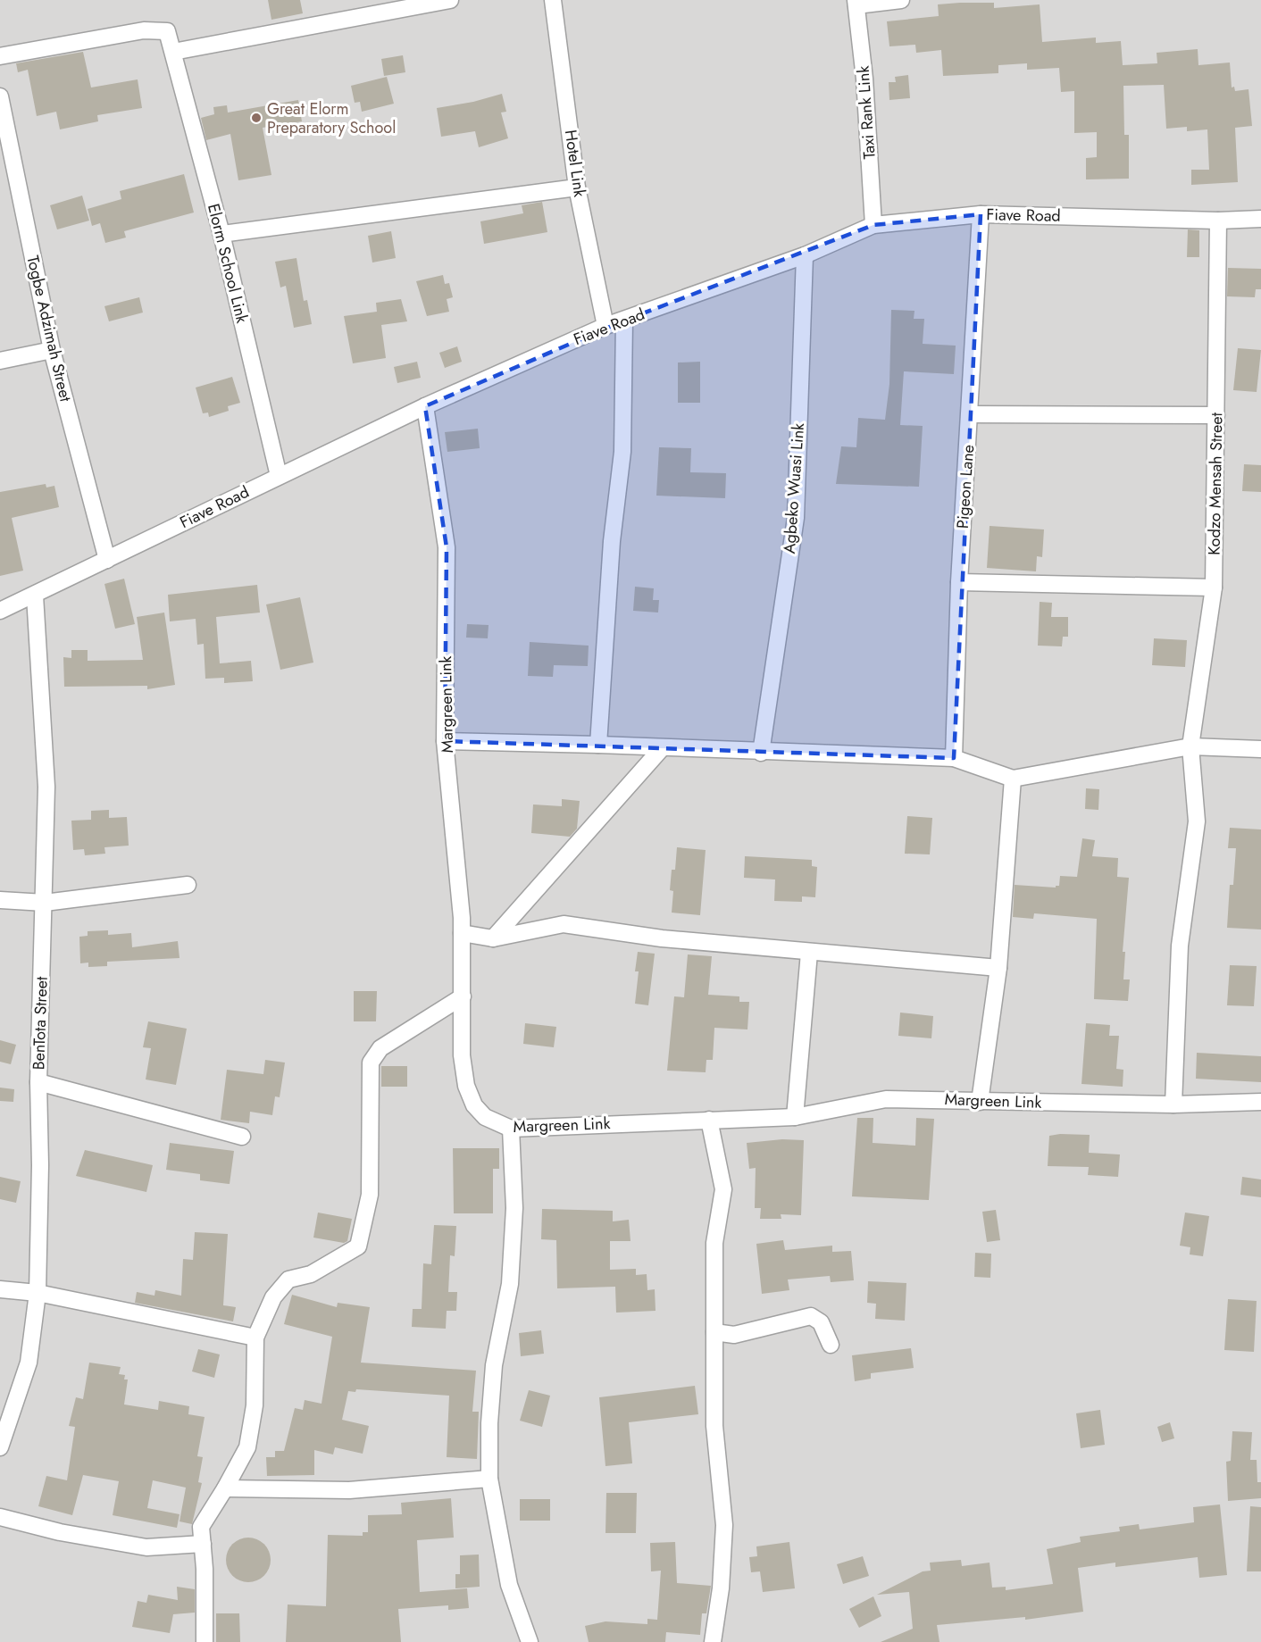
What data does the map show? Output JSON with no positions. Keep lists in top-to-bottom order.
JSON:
{
  "streets": {
    "street": [
      "Taxi Rank Link",
      "Hotel Link",
      "Fiave Road",
      "Elorm School Link",
      "Togbe Adzimah Street",
      "Kodzo Mensah Street",
      "Pigeon Lane",
      "Agbeko Wuasi Link",
      "Margreen Link",
      "BenTota Street"
    ]
  },
  "crossings": [
    ["Taxi Rank Link", "Fiave Road"],
    ["Hotel Link", "Fiave Road"],
    ["Fiave Road", "Elorm School Link"],
    ["Fiave Road", "Togbe Adzimah Street"],
    ["Fiave Road", "Kodzo Mensah Street"],
    ["Fiave Road", "Pigeon Lane"],
    ["Fiave Road", "Agbeko Wuasi Link"],
    ["Fiave Road", "Margreen Link"],
    ["Fiave Road", "BenTota Street"],
    ["Kodzo Mensah Street", "Margreen Link"]
  ],
  "places": ["Great Elorm Preparatory School"]
}
